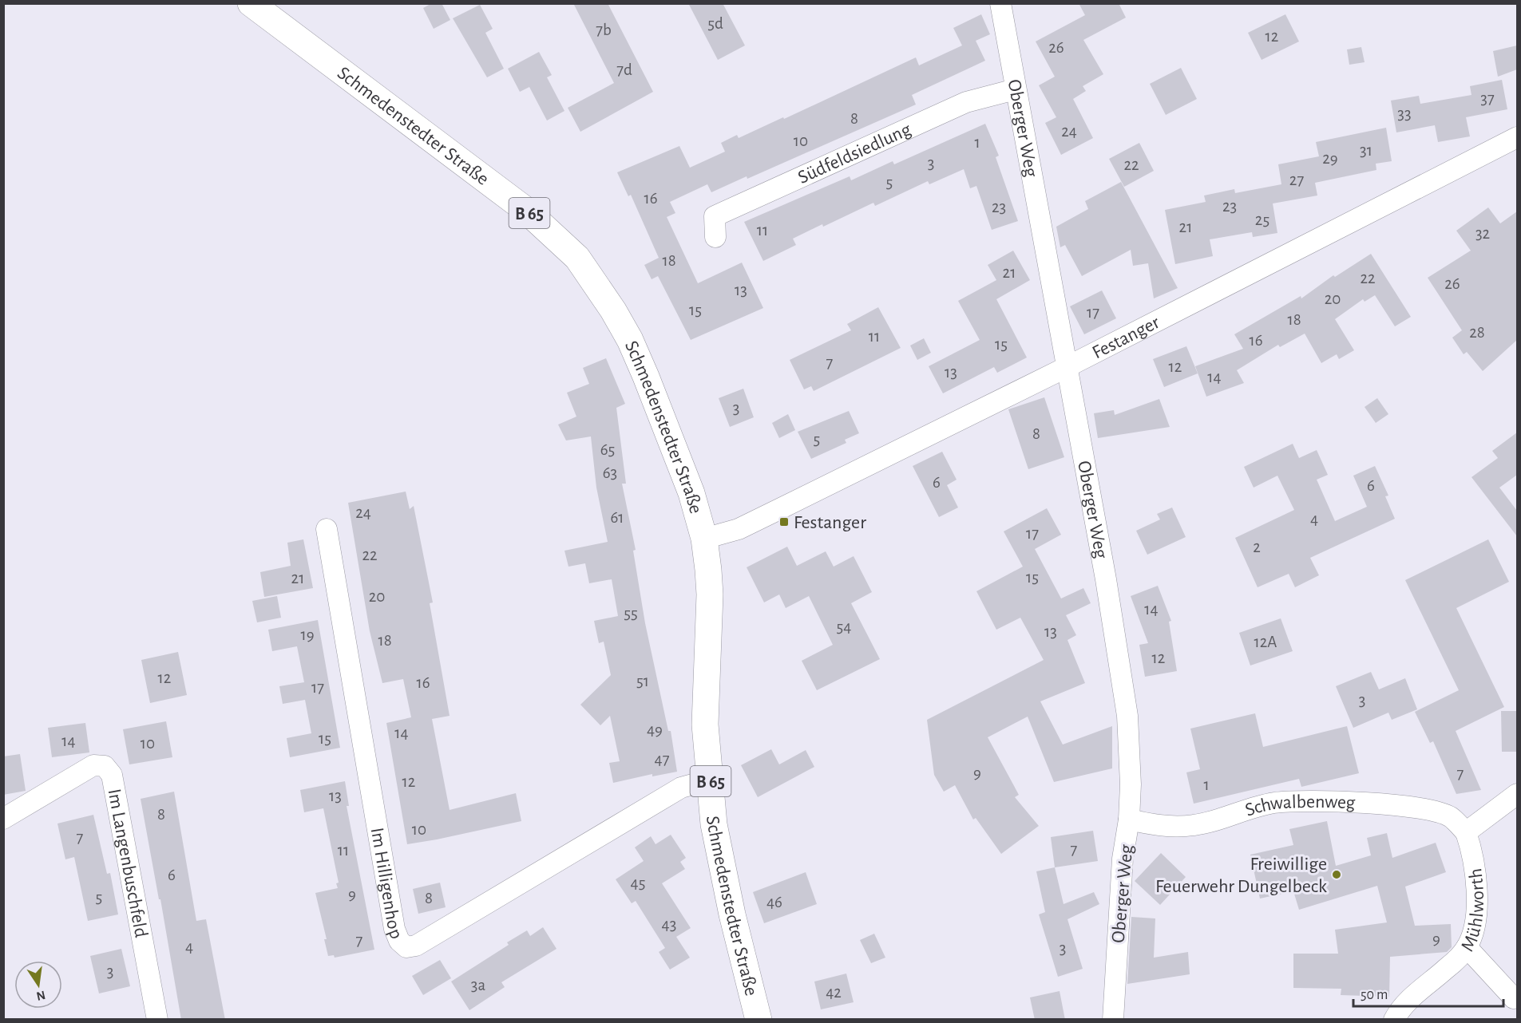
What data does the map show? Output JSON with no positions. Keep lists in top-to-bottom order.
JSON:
{
  "streets": {
    "main road": ["Schmedenstedter Straße", "B 65"],
    "street": [
      "Oberger Weg",
      "Südfeldsiedlung",
      "Festanger",
      "Schwalbenweg",
      "Im Langenbuschfeld",
      "Im Hilligenhop",
      "Mühlworth"
    ]
  },
  "crossings": [
    ["Schmedenstedter Straße", "Festanger"],
    ["Schmedenstedter Straße", "Im Hilligenhop"],
    ["Oberger Weg", "Südfeldsiedlung"],
    ["Oberger Weg", "Festanger"],
    ["Oberger Weg", "Schwalbenweg"],
    ["Schwalbenweg", "Mühlworth"]
  ],
  "places": {
    "transit": ["Festanger"],
    "other": ["Freiwillige Feuerwehr Dungelbeck"]
  },
  "house_numbers": [
    "5d",
    "7b",
    "12",
    "26",
    "7d",
    "37",
    "33",
    "8",
    "24",
    "10",
    "1",
    "31",
    "29",
    "3",
    "22",
    "27",
    "5",
    "16",
    "23",
    "23",
    "25",
    "21",
    "11",
    "32",
    "18",
    "21",
    "22",
    "26",
    "13",
    "20",
    "15",
    "17",
    "18",
    "28",
    "11",
    "16",
    "15",
    "7",
    "12",
    "13",
    "14",
    "3",
    "8",
    "5",
    "65",
    "63",
    "6",
    "6",
    "24",
    "61",
    "4",
    "17",
    "2",
    "22",
    "15",
    "21",
    "20",
    "14",
    "55",
    "54",
    "13",
    "19",
    "18",
    "12A",
    "12",
    "12",
    "51",
    "16",
    "17",
    "3",
    "49",
    "14",
    "15",
    "14",
    "10",
    "47",
    "9",
    "7",
    "12",
    "1",
    "13",
    "8",
    "10",
    "7",
    "7",
    "11",
    "6",
    "45",
    "9",
    "5",
    "8",
    "46",
    "43",
    "9",
    "7",
    "4",
    "3",
    "3",
    "3a",
    "42"
  ],
  "scale_bar": "50 m",
  "north": "bottom"
}
